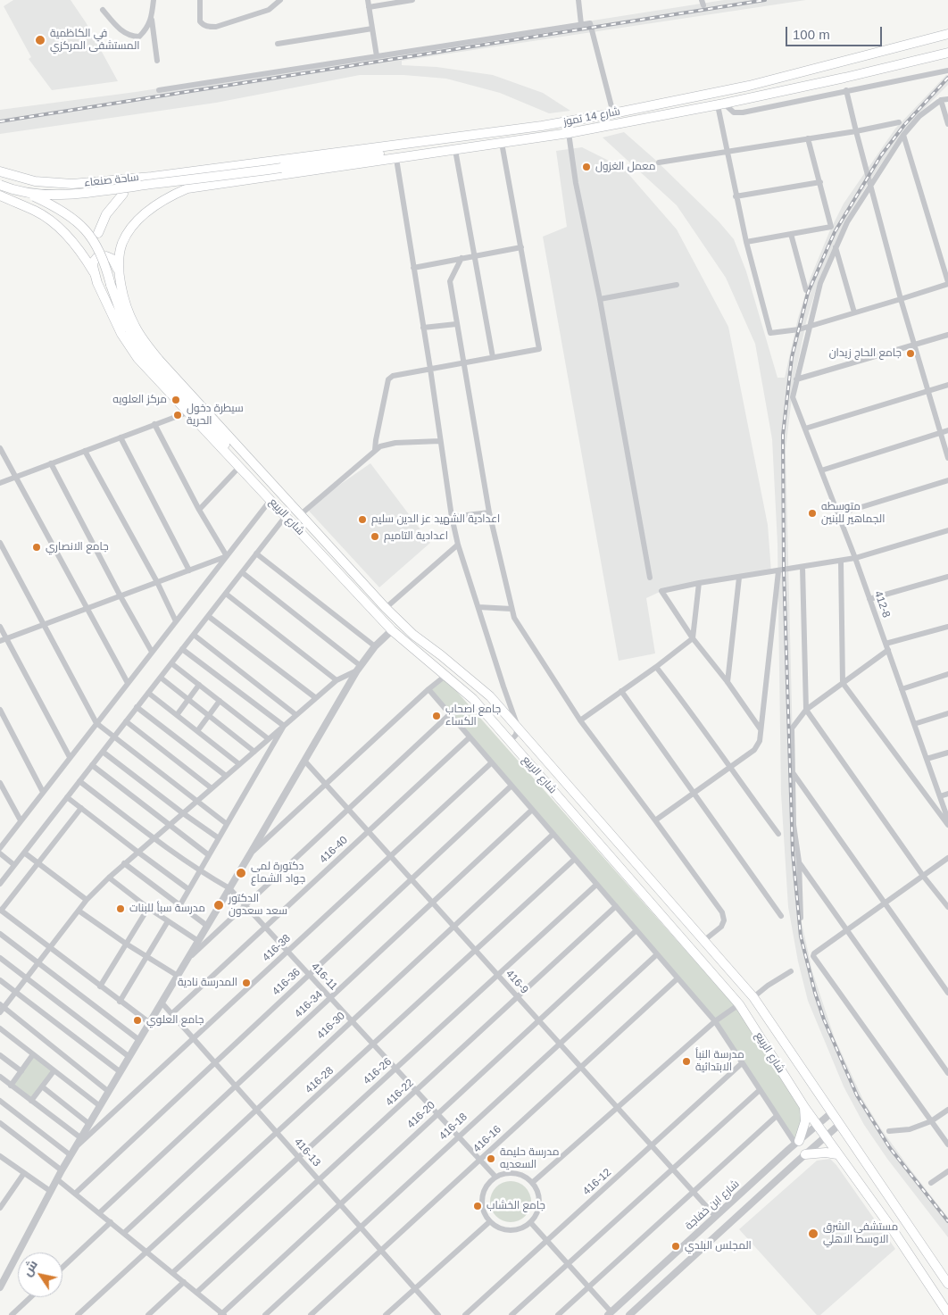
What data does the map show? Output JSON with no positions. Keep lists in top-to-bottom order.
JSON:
{
  "streets": {
    "main road": ["شارع 14 تموز", "ساحة صنعاء", "شارع الربيع"],
    "street": [
      "412-8",
      "416-40",
      "416-38",
      "416-11",
      "416-36",
      "416-9",
      "416-34",
      "416-30",
      "416-26",
      "416-28",
      "416-22",
      "416-20",
      "416-18",
      "416-16",
      "416-13",
      "416-12",
      "شارع ابن خفاجة"
    ]
  },
  "crossings": [
    ["شارع 14 تموز", "ساحة صنعاء"],
    ["شارع 14 تموز", "شارع الربيع"],
    ["شارع الربيع", "شارع ابن خفاجة"],
    ["416-40", "416-11"],
    ["416-40", "416-9"],
    ["416-40", "416-13"],
    ["416-38", "416-11"],
    ["416-38", "416-9"],
    ["416-38", "416-13"],
    ["416-11", "416-36"],
    ["416-11", "416-34"],
    ["416-11", "416-30"],
    ["416-11", "416-26"],
    ["416-11", "416-28"],
    ["416-11", "416-22"],
    ["416-11", "416-20"],
    ["416-11", "416-18"],
    ["416-11", "416-16"],
    ["416-36", "416-9"],
    ["416-36", "416-13"],
    ["416-9", "416-34"],
    ["416-9", "416-30"],
    ["416-9", "416-26"],
    ["416-9", "416-28"],
    ["416-9", "416-22"],
    ["416-9", "416-20"],
    ["416-9", "416-18"],
    ["416-9", "416-16"],
    ["416-9", "416-12"],
    ["416-9", "شارع ابن خفاجة"],
    ["416-34", "416-13"],
    ["416-30", "416-13"],
    ["416-26", "416-13"],
    ["416-28", "416-13"],
    ["416-22", "416-13"],
    ["416-20", "416-13"],
    ["416-18", "416-13"],
    ["416-16", "416-13"]
  ],
  "places": [
    "في الكاظمية المستشفى المركزي",
    "معمل الغزول",
    "جامع الحاج زيدان",
    "مركز العلويه",
    "سيطرة دخول الحرية",
    "متوسطه الجماهير للبنين",
    "اعدادية الشهيد عز الدين سليم",
    "اعدادية التاميم",
    "جامع الانصاري",
    "جامع اصحاب الکساء",
    "دكتورة لمى جواد الشماع",
    "الدكتور سعد سعدون",
    "مدرسة سبأ للبنات",
    "المدرسة نادية",
    "جامع العلوي",
    "مدرسة النبأ الابتدائية",
    "مدرسة حليمة السعديه",
    "جامع الخشاب",
    "مستشفى الشرق الاوسط الاهلي",
    "المجلس البلدي"
  ],
  "scale_bar": "100 m",
  "north": "top left"
}
